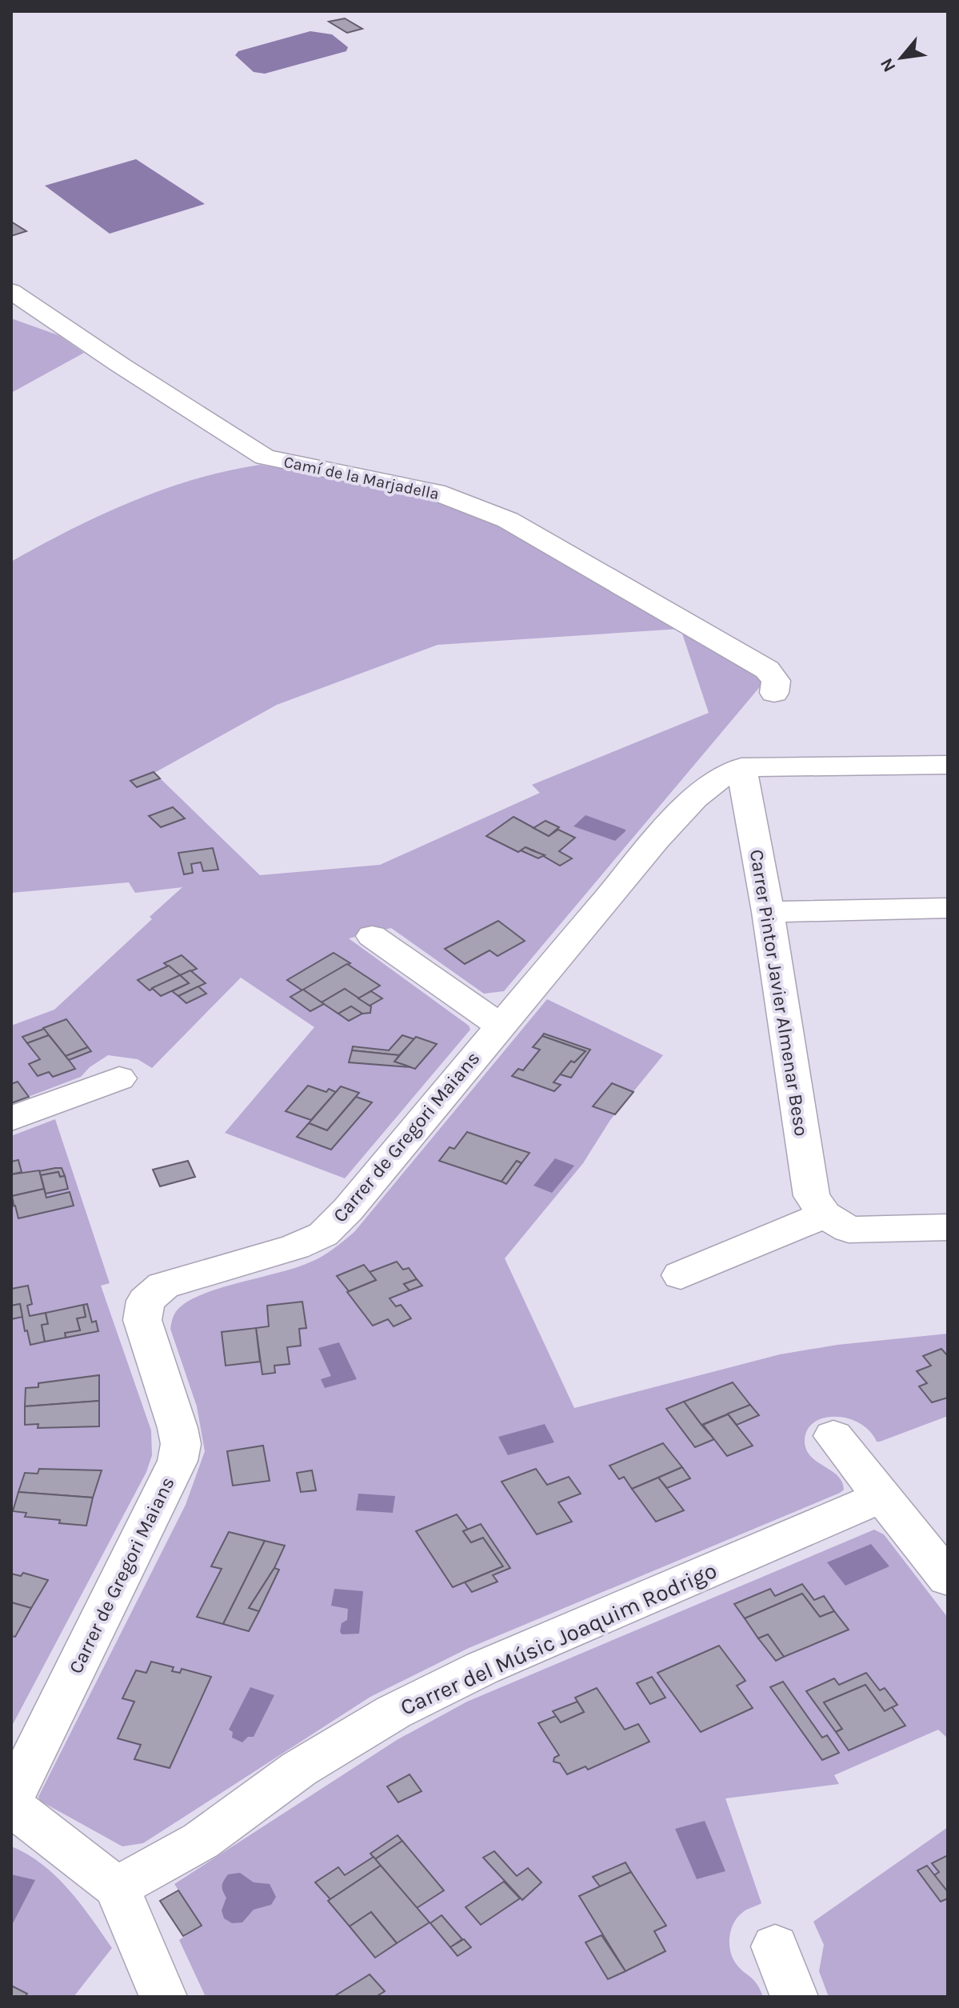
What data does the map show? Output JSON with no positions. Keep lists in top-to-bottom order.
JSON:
{
  "streets": {
    "street": [
      "Camí de la Marjadella",
      "Carrer Pintor Javier Almenar Beso",
      "Carrer de Gregori Maians",
      "Carrer del Músic Joaquim Rodrigo"
    ]
  },
  "crossings": [
    ["Carrer Pintor Javier Almenar Beso", "Carrer de Gregori Maians"]
  ],
  "north": "bottom left"
}
